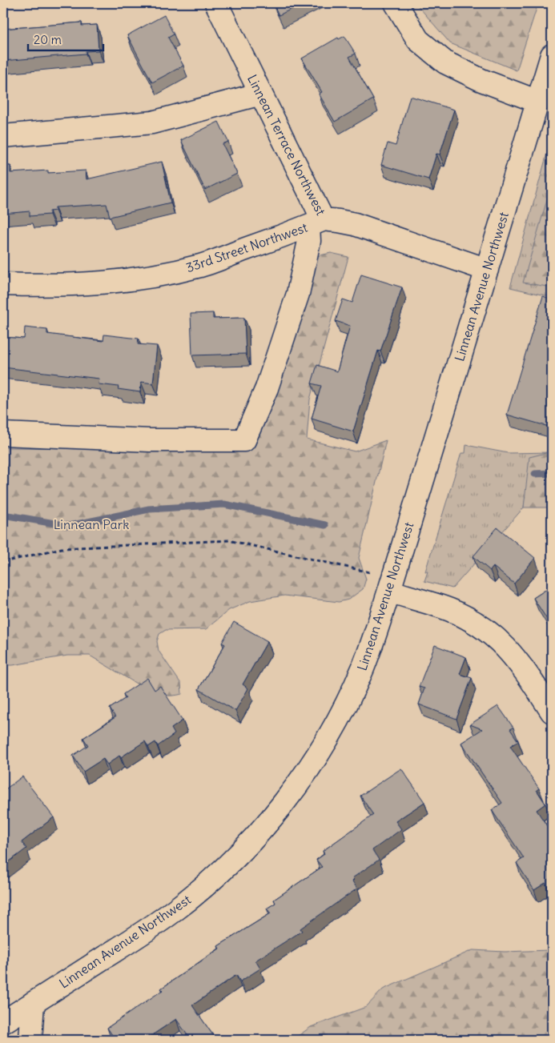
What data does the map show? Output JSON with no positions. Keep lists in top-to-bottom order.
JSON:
{
  "streets": {
    "street": ["Linnean Terrace Northwest", "33rd Street Northwest", "Linnean Avenue Northwest"]
  },
  "crossings": [
    ["Linnean Terrace Northwest", "33rd Street Northwest"],
    ["Linnean Terrace Northwest", "Linnean Avenue Northwest"]
  ],
  "parks": ["Linnean Park"],
  "scale_bar": "20 m"
}
